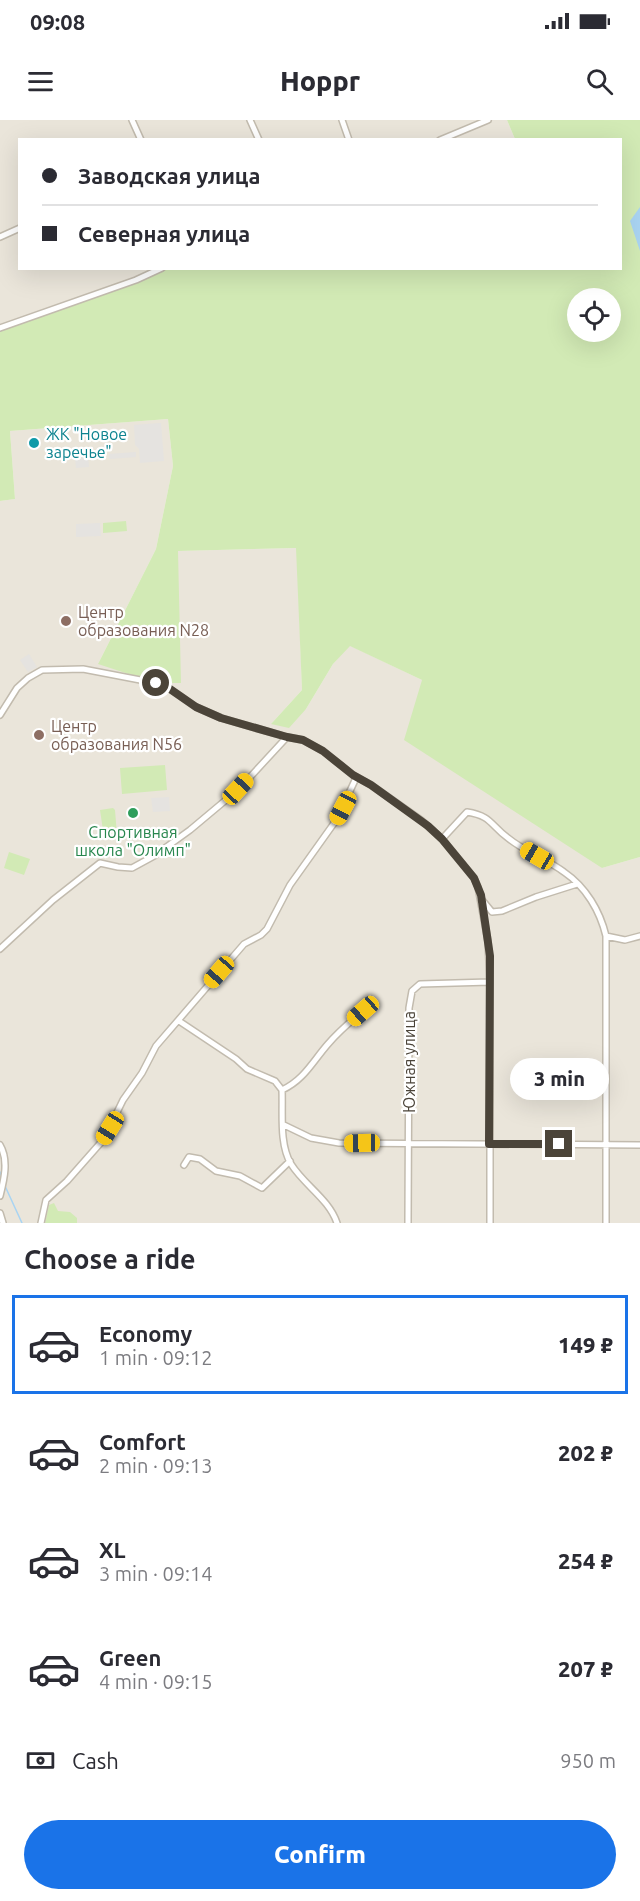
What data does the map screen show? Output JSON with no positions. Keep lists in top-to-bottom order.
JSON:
{
  "streets": {
    "street": ["Южная улица"]
  },
  "places": [
    "ЖК \"Новое заречье\"",
    "Центр образования N28",
    "Центр образования N56",
    "Спортивная школа \"Олимп\""
  ],
  "page": {
    "status": "09:08",
    "header": "Hoppr",
    "banner": ["Заводская улица", "Северная улица"],
    "bubble": "3 min",
    "heading": "Choose a ride",
    "list": [
      {
        "name": "Economy",
        "note": "1 min · 09:12",
        "value": "149 ₽"
      },
      {
        "name": "Comfort",
        "note": "2 min · 09:13",
        "value": "202 ₽"
      },
      {
        "name": "XL",
        "note": "3 min · 09:14",
        "value": "254 ₽"
      },
      {
        "name": "Green",
        "note": "4 min · 09:15",
        "value": "207 ₽"
      }
    ],
    "pay": ["Cash", "950 m"],
    "buttons": "Confirm"
  }
}
